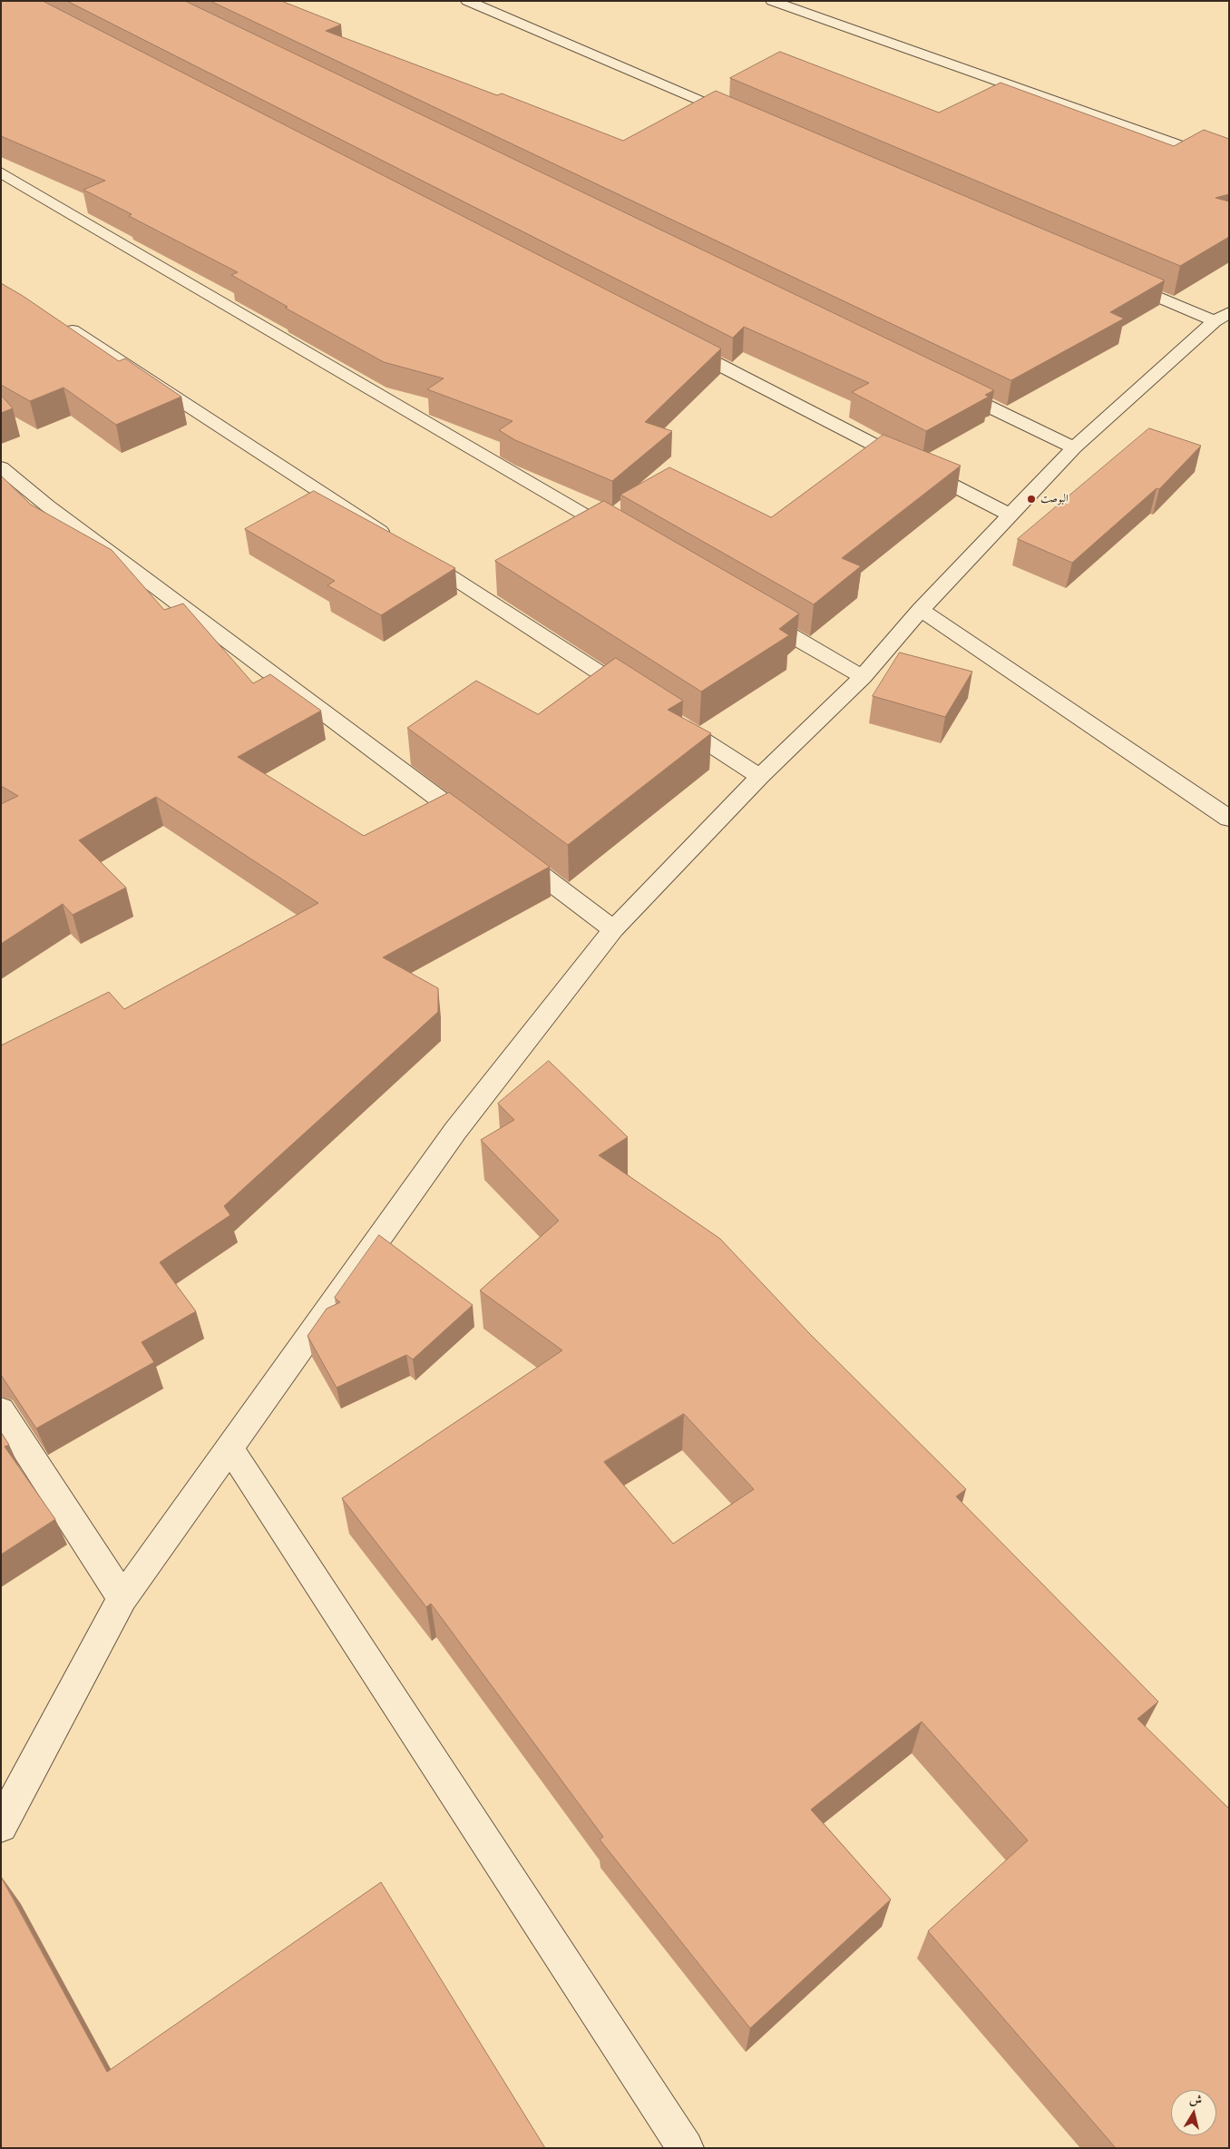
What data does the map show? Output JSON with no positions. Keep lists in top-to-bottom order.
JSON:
{
  "places": ["البوصت"],
  "north": "top"
}
